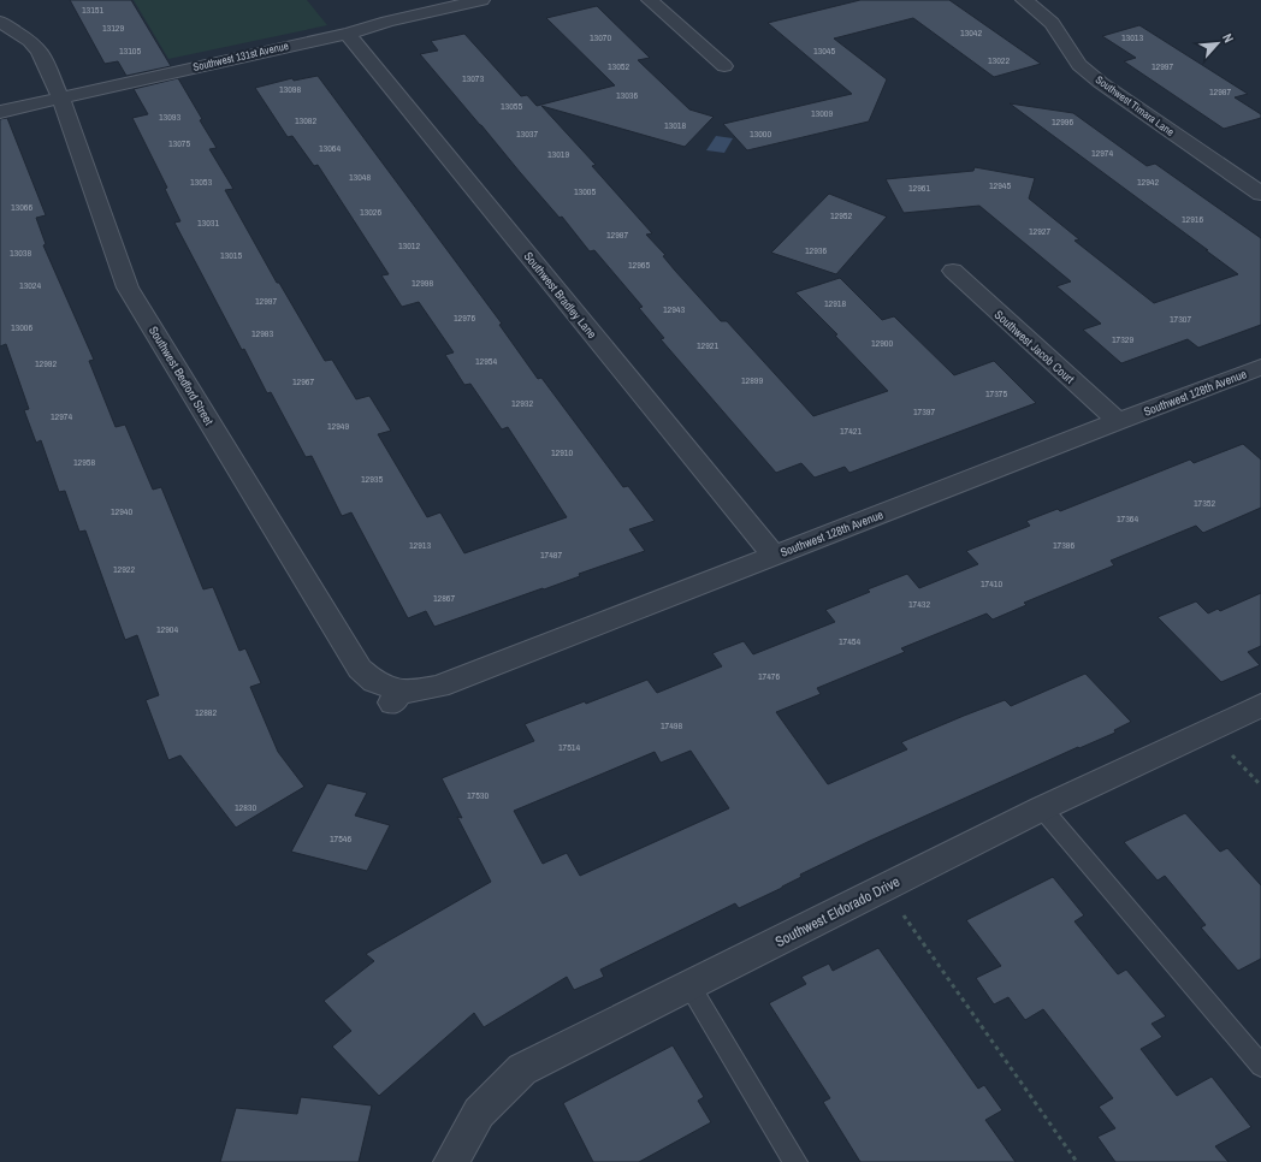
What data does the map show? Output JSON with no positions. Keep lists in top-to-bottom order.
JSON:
{
  "streets": {
    "street": [
      "Southwest 131st Avenue",
      "Southwest Timara Lane",
      "Southwest Bradley Lane",
      "Southwest Jacob Court",
      "Southwest Bedford Street",
      "Southwest 128th Avenue",
      "Southwest Eldorado Drive"
    ]
  },
  "crossings": [
    ["Southwest 131st Avenue", "Southwest Bradley Lane"],
    ["Southwest 131st Avenue", "Southwest Bedford Street"],
    ["Southwest Bradley Lane", "Southwest 128th Avenue"],
    ["Southwest Jacob Court", "Southwest 128th Avenue"],
    ["Southwest Bedford Street", "Southwest 128th Avenue"]
  ],
  "house_numbers": [
    "13151",
    "13129",
    "13042",
    "13070",
    "13013",
    "13105",
    "13045",
    "13022",
    "13052",
    "12997",
    "13073",
    "13098",
    "12987",
    "13036",
    "13055",
    "13009",
    "13093",
    "13082",
    "12996",
    "13018",
    "13037",
    "13000",
    "13075",
    "13064",
    "12974",
    "13019",
    "13048",
    "13053",
    "12942",
    "12945",
    "12961",
    "13005",
    "13066",
    "13026",
    "12952",
    "12916",
    "13031",
    "12927",
    "12987",
    "13012",
    "12936",
    "13038",
    "13015",
    "12965",
    "12998",
    "13024",
    "12997",
    "12918",
    "12943",
    "12976",
    "17307",
    "13006",
    "12983",
    "17329",
    "12900",
    "12921",
    "12954",
    "12992",
    "12899",
    "12967",
    "17375",
    "12932",
    "17397",
    "12974",
    "12949",
    "17421",
    "12910",
    "12958",
    "12935",
    "17352",
    "12940",
    "17364",
    "12913",
    "17386",
    "17487",
    "12922",
    "17410",
    "12867",
    "17432",
    "12904",
    "17454",
    "17476",
    "12882",
    "17498",
    "17514",
    "17530",
    "12830",
    "17546"
  ],
  "north": "top right"
}
